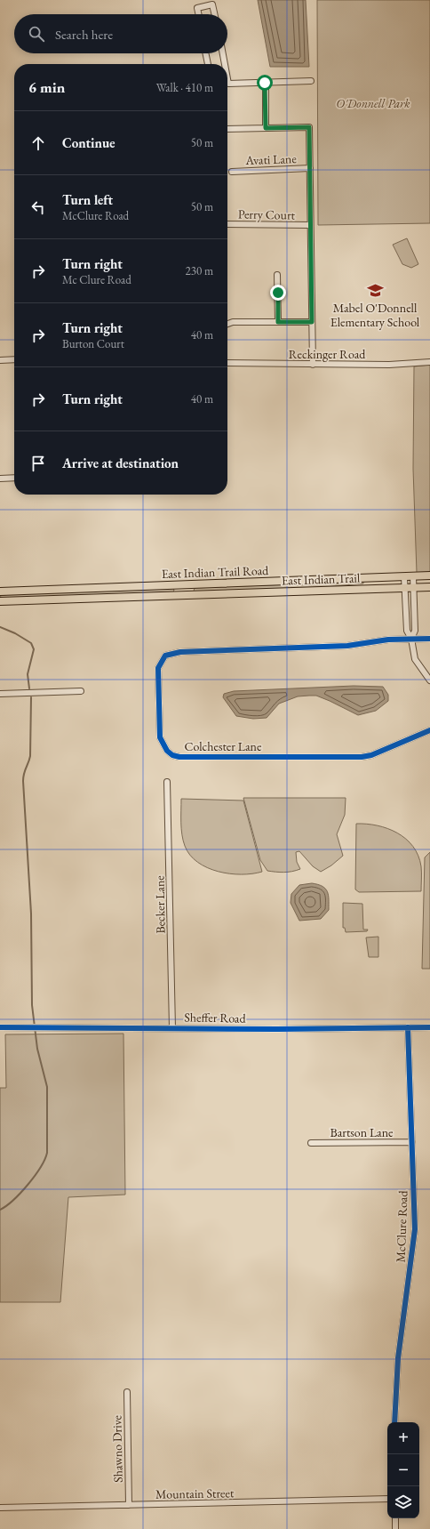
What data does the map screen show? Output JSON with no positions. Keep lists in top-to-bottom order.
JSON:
{
  "streets": {
    "main road": ["East Indian Trail Road", "East Indian Trail"],
    "street": [
      "Avati Lane",
      "Perry Court",
      "Reckinger Road",
      "Colchester Lane",
      "Becker Lane",
      "Sheffer Road",
      "Bartson Lane",
      "McClure Road",
      "Shawno Drive",
      "Mountain Street"
    ]
  },
  "crossings": [
    ["Becker Lane", "Sheffer Road"],
    ["Sheffer Road", "McClure Road"],
    ["Bartson Lane", "McClure Road"],
    ["Shawno Drive", "Mountain Street"]
  ],
  "parks": ["O'Donnell Park"],
  "places": {
    "school or university": ["Mabel O'Donnell Elementary School"]
  },
  "page": {
    "search": "Search here",
    "heading": ["6 min", "Walk · 410 m"],
    "list": [
      ["Continue", "50 m"],
      ["Turn left", "McClure Road", "50 m"],
      ["Turn right", "Mc Clure Road", "230 m"],
      ["Turn right", "Burton Court", "40 m"],
      ["Turn right", "40 m"],
      "Arrive at destination"
    ],
    "map_buttons": ["+", "−"]
  }
}
